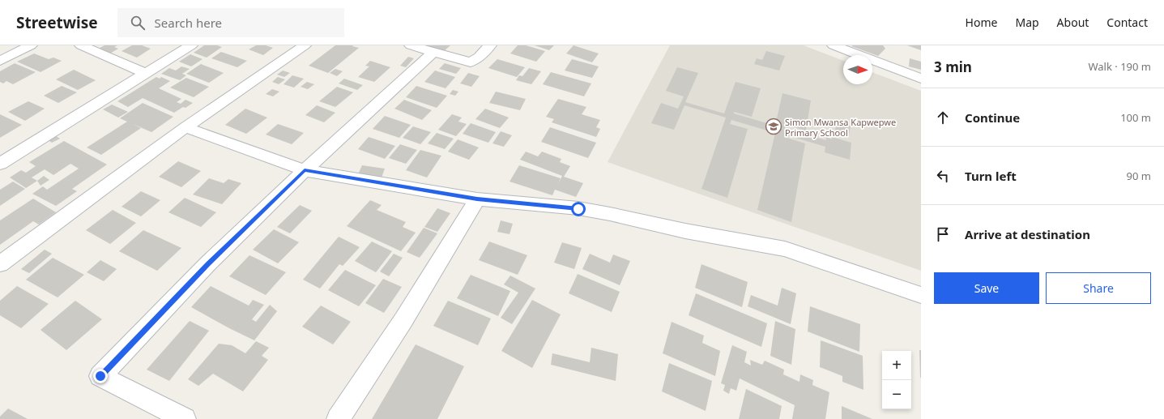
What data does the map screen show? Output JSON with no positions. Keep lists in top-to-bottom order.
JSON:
{
  "places": {
    "school or university": ["Simon Mwansa Kapwepwe Primary School"]
  },
  "north": "right",
  "page": {
    "header": "Streetwise",
    "search": "Search here",
    "nav": [
      "Home",
      "Map",
      "About",
      "Contact"
    ],
    "heading": ["3 min", "Walk · 190 m"],
    "list": [
      ["Continue", "100 m"],
      ["Turn left", "90 m"],
      "Arrive at destination"
    ],
    "buttons": ["Save", "Share"],
    "map_buttons": ["+", "−"]
  }
}
